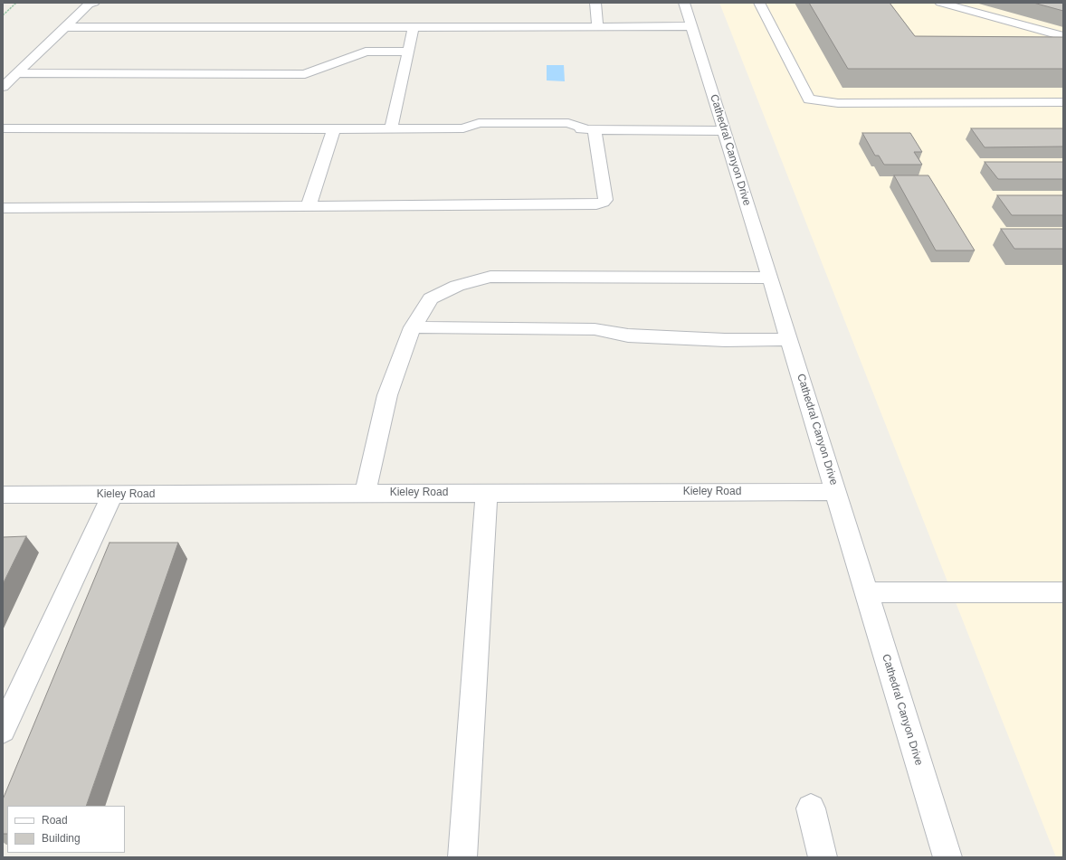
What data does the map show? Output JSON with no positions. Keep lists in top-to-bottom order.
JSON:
{
  "streets": {
    "street": ["Cathedral Canyon Drive", "Kieley Road"]
  },
  "crossings": [
    ["Cathedral Canyon Drive", "Kieley Road"]
  ],
  "legend": ["Road", "Building"]
}
